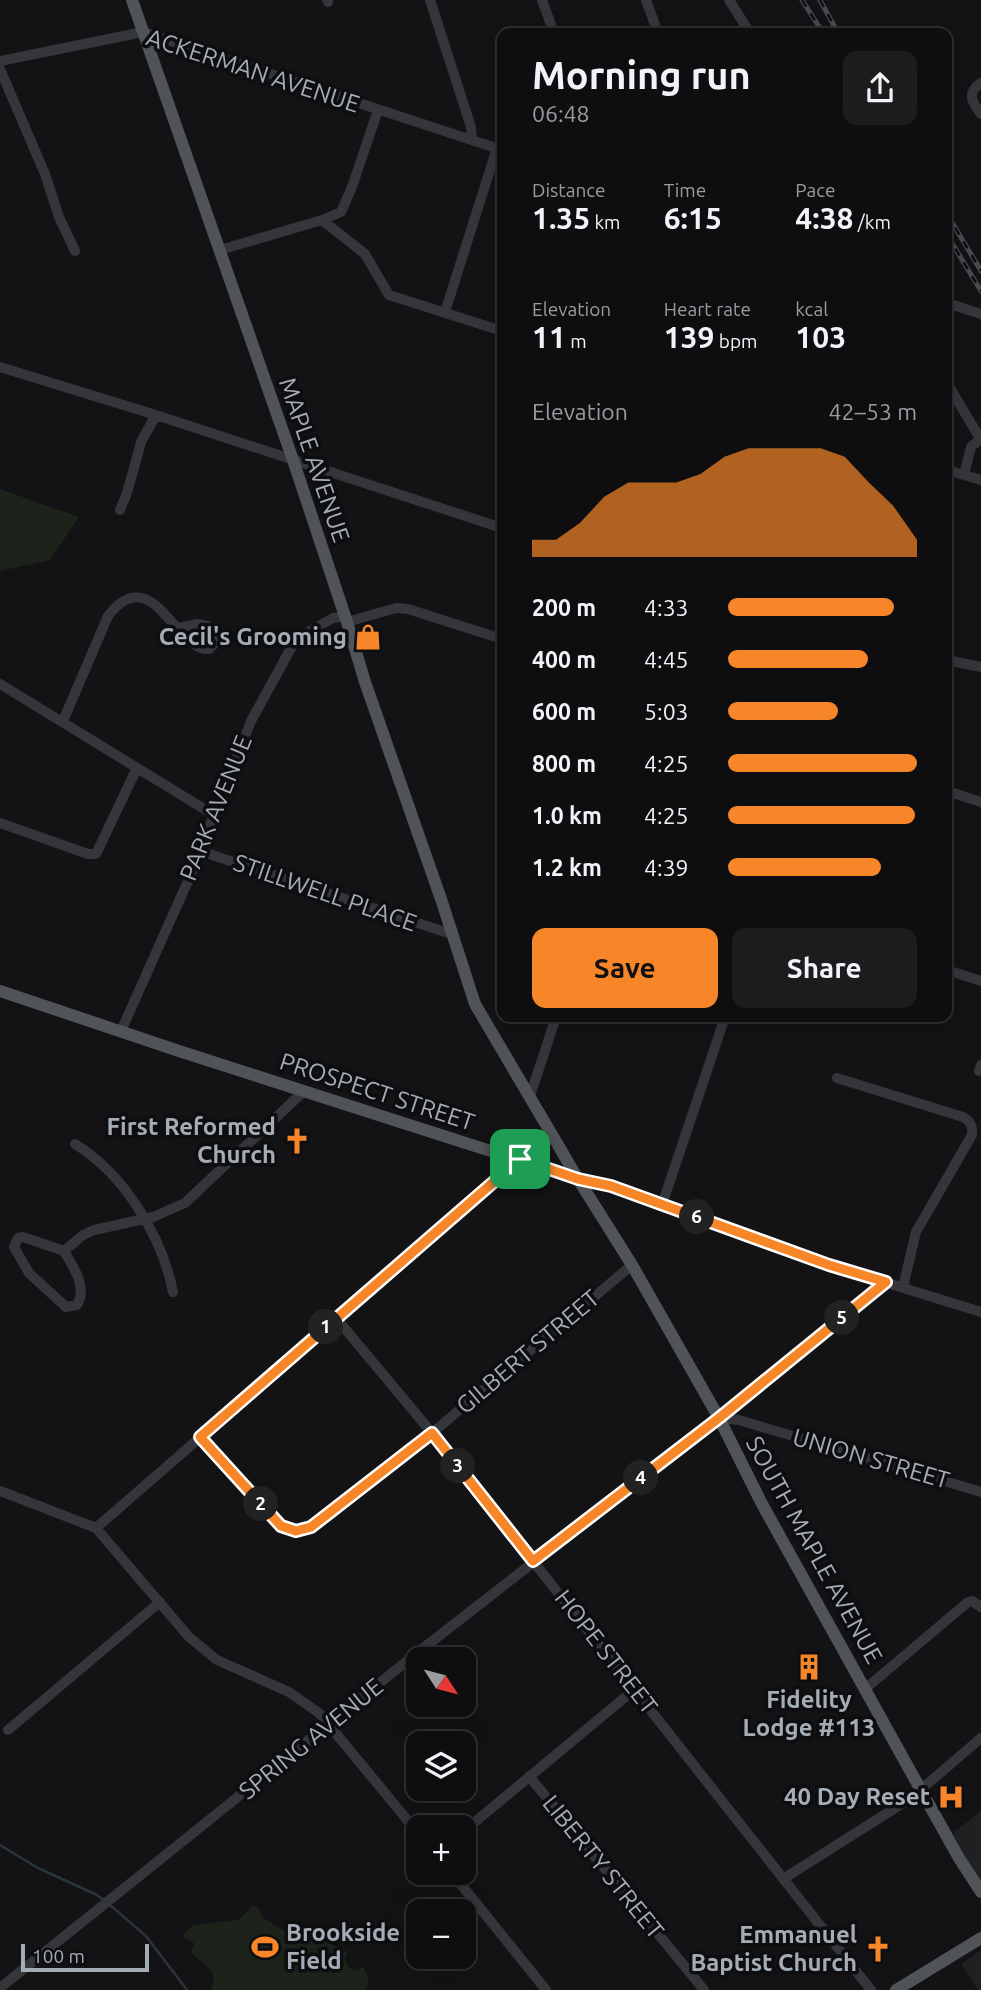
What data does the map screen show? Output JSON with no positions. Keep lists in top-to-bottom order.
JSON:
{
  "streets": {
    "main road": ["MAPLE AVENUE", "PROSPECT STREET", "SOUTH MAPLE AVENUE"],
    "street": [
      "ACKERMAN AVENUE",
      "PARK AVENUE",
      "STILLWELL PLACE",
      "GILBERT STREET",
      "UNION STREET",
      "HOPE STREET",
      "SPRING AVENUE",
      "LIBERTY STREET"
    ]
  },
  "crossings": [
    ["ACKERMAN AVENUE", "MAPLE AVENUE"],
    ["MAPLE AVENUE", "PARK AVENUE"],
    ["MAPLE AVENUE", "STILLWELL PLACE"],
    ["MAPLE AVENUE", "SOUTH MAPLE AVENUE"],
    ["PARK AVENUE", "STILLWELL PLACE"],
    ["PARK AVENUE", "PROSPECT STREET"],
    ["STILLWELL PLACE", "SOUTH MAPLE AVENUE"],
    ["PROSPECT STREET", "SOUTH MAPLE AVENUE"],
    ["PROSPECT STREET", "SPRING AVENUE"],
    ["GILBERT STREET", "SOUTH MAPLE AVENUE"],
    ["GILBERT STREET", "HOPE STREET"],
    ["UNION STREET", "SOUTH MAPLE AVENUE"],
    ["UNION STREET", "SPRING AVENUE"],
    ["SOUTH MAPLE AVENUE", "SPRING AVENUE"],
    ["HOPE STREET", "SPRING AVENUE"]
  ],
  "places": {
    "shop": ["Cecil's Grooming"],
    "church": ["First Reformed Church", "Emmanuel Baptist Church"],
    "building": ["Fidelity Lodge #113"],
    "hospital": ["40 Day Reset"],
    "sports": ["Brookside Field"]
  },
  "scale_bar": "100 m",
  "north": "bottom right",
  "page": {
    "heading": ["Morning run", "06:48"],
    "stats": [
      ["Distance", "1.35 km"],
      ["Time", "6:15"],
      ["Pace", "4:38 /km"],
      ["Elevation", "11 m"],
      ["Heart rate", "139 bpm"],
      ["kcal", "103"]
    ],
    "chart": ["Elevation", "42–53 m"],
    "list": [
      {
        "name": "200 m",
        "note": "4:33"
      },
      {
        "name": "400 m",
        "note": "4:45"
      },
      {
        "name": "600 m",
        "note": "5:03"
      },
      {
        "name": "800 m",
        "note": "4:25"
      },
      {
        "name": "1.0 km",
        "note": "4:25"
      },
      {
        "name": "1.2 km",
        "note": "4:39"
      }
    ],
    "buttons": ["Save", "Share"],
    "pins": [
      "6",
      "5",
      "1",
      "3",
      "4",
      "2"
    ],
    "map_buttons": ["+", "−"],
    "scale": "100 m"
  }
}
